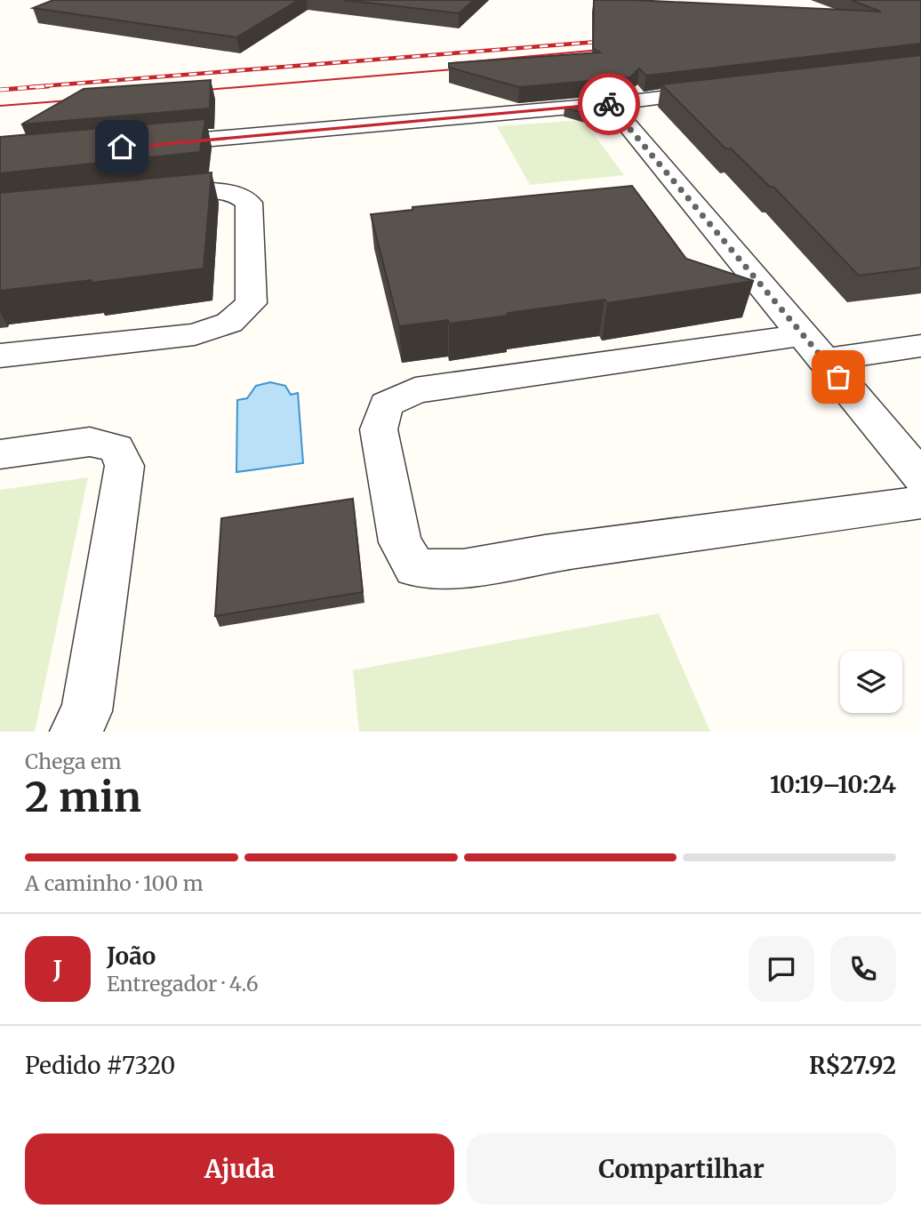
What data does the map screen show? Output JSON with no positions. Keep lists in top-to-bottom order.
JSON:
{
  "page": {
    "heading": ["2 min", "Chega em", "10:19–10:24"],
    "panel": [
      "João",
      "Entregador · 4.6",
      "Pedido #7320",
      "R$27.92"
    ],
    "bar": "A caminho · 100 m",
    "round": "J",
    "buttons": ["Ajuda", "Compartilhar"]
  }
}
